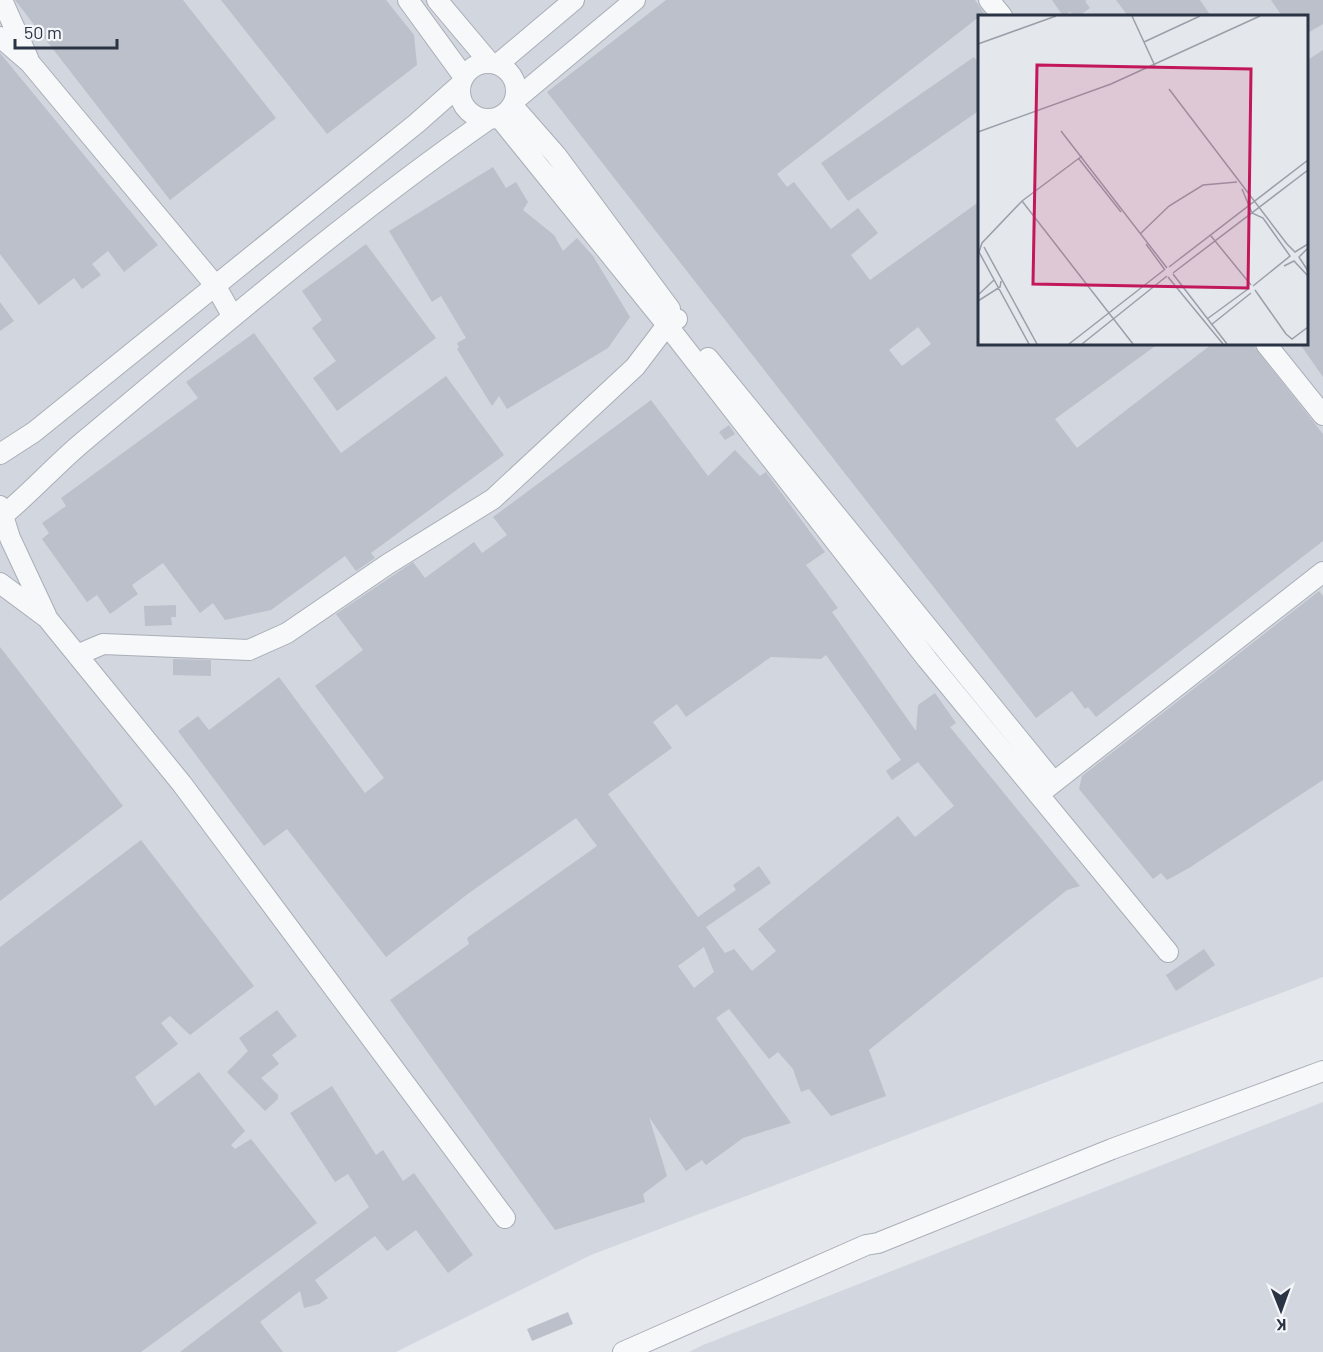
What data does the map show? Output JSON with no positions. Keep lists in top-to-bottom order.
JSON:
{
  "scale_bar": "50 m",
  "north": "bottom"
}
